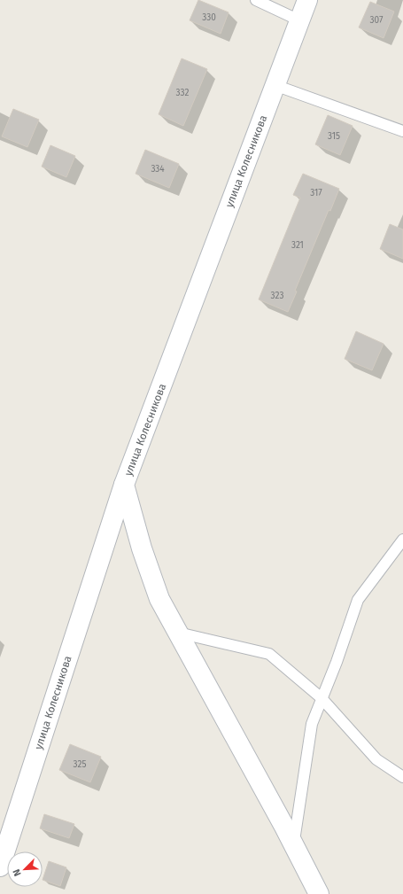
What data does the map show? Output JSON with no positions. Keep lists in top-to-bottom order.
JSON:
{
  "streets": {
    "street": ["улица Колесникова"]
  },
  "house_numbers": [
    "330",
    "307",
    "332",
    "315",
    "334",
    "317",
    "321",
    "323",
    "325"
  ],
  "north": "bottom left"
}
